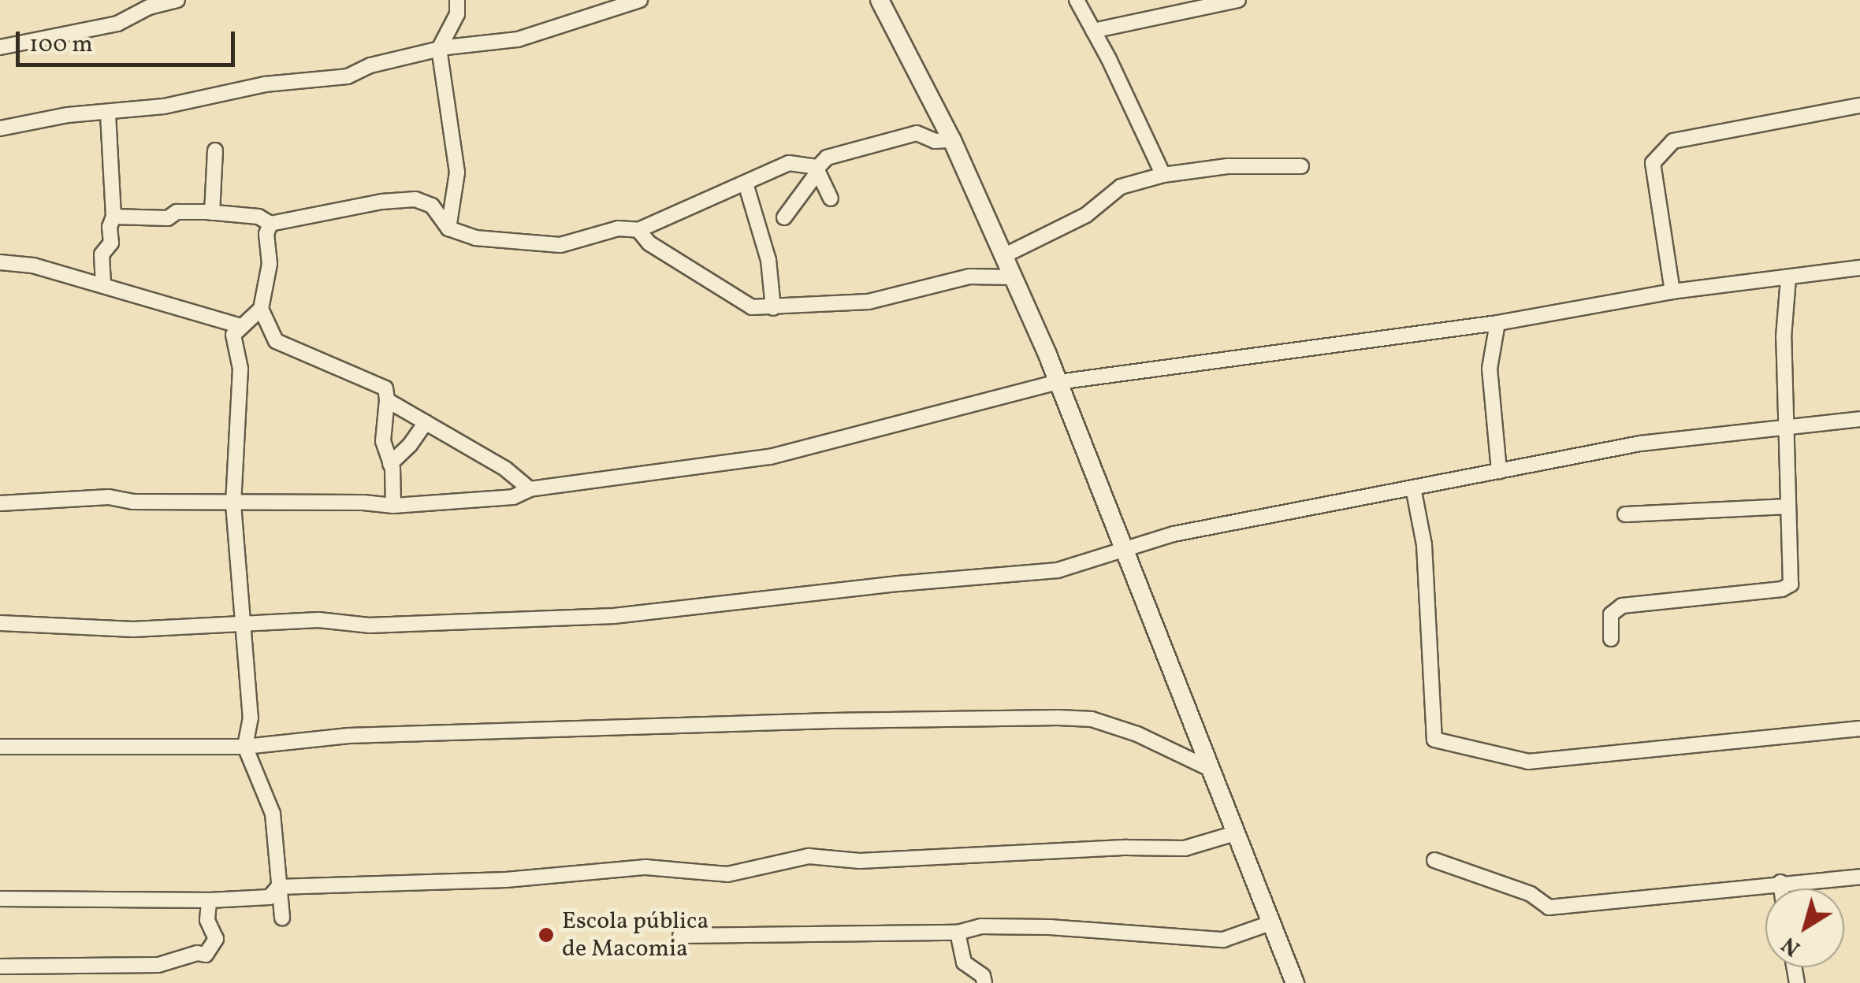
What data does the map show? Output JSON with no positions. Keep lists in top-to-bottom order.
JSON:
{
  "places": ["Escola pública de Macomia"],
  "scale_bar": "100 m",
  "north": "bottom left"
}
